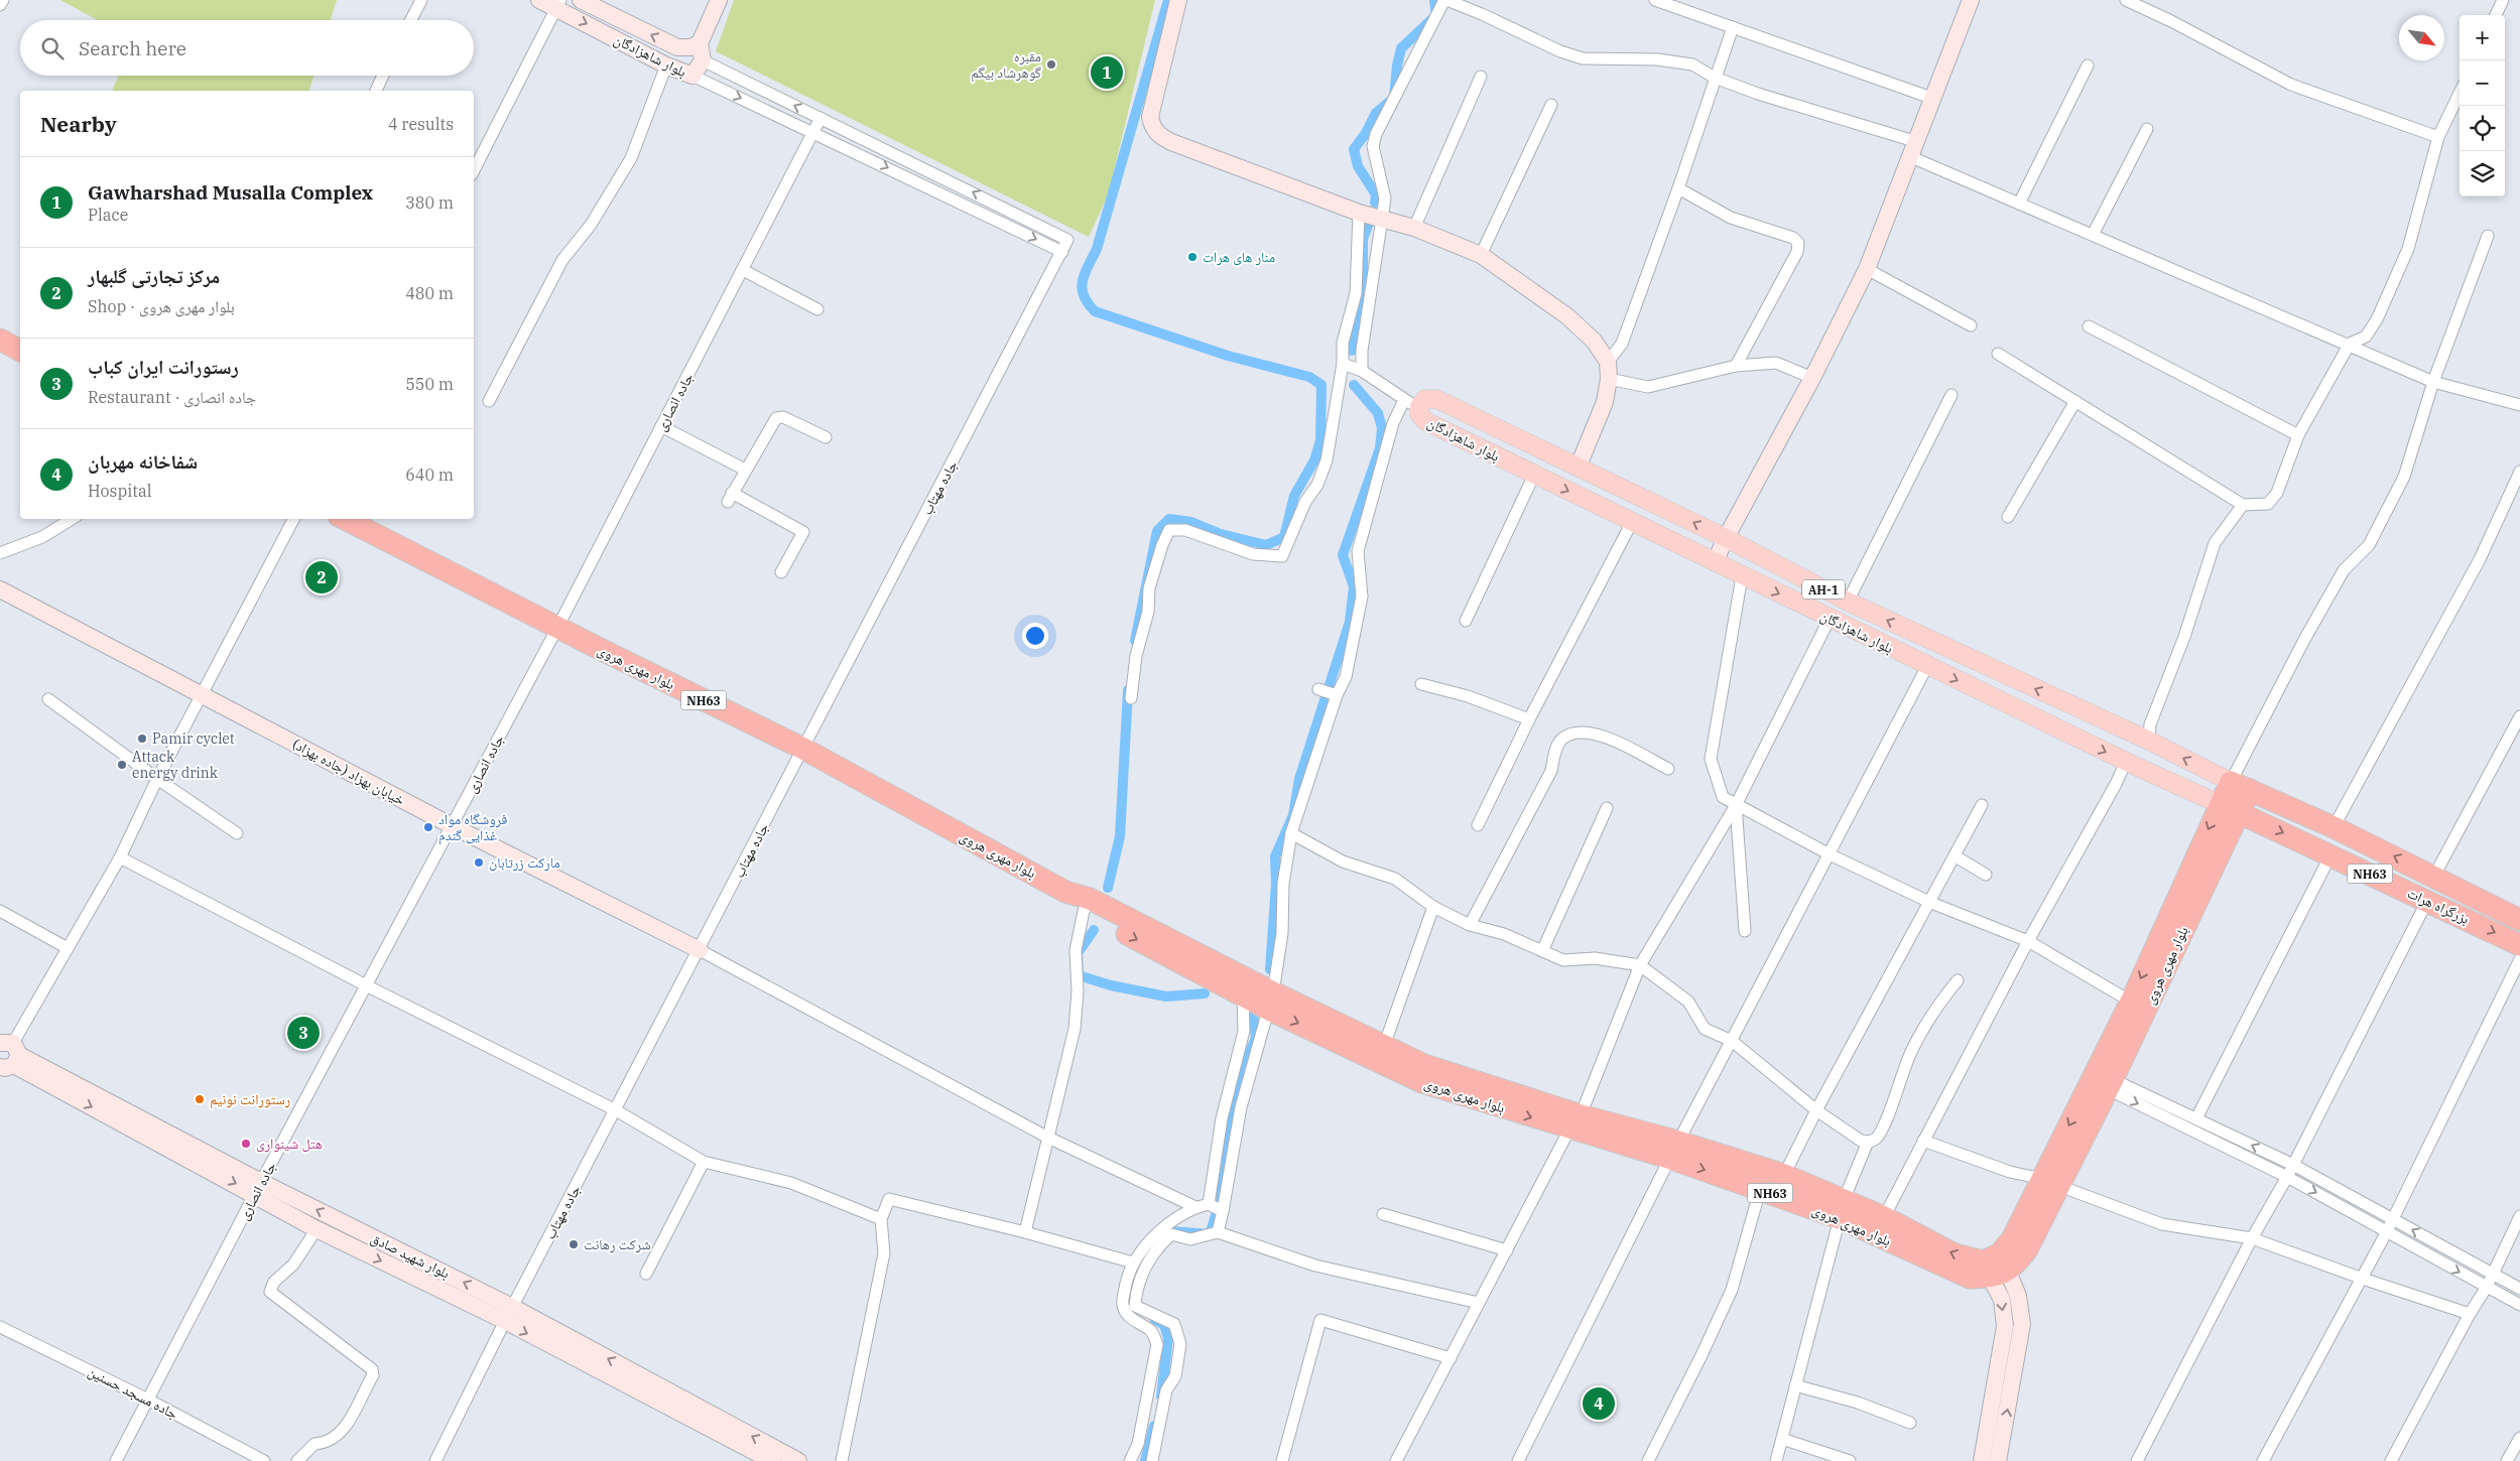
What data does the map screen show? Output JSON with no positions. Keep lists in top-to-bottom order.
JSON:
{
  "streets": {
    "highway": ["بلوار مهری هروی", "NH63", "بزرگراه هرات"],
    "main road": [
      "بلوار شاهزادگان",
      "AH-1",
      "خیابان بهزاد (جاده بهزاد)",
      "بلوار شهید صادق"
    ],
    "street": ["جاده انصاری", "جاده مهتاب", "جاده مسجد حسنین"]
  },
  "crossings": [
    ["بلوار شاهزادگان", "بلوار مهری هروی"],
    ["بلوار شاهزادگان", "بزرگراه هرات"],
    ["جاده انصاری", "جاده مهتاب"],
    ["جاده انصاری", "بلوار مهری هروی"],
    ["جاده انصاری", "خیابان بهزاد (جاده بهزاد)"],
    ["جاده انصاری", "بلوار شهید صادق"],
    ["جاده انصاری", "جاده مسجد حسنین"],
    ["جاده مهتاب", "بلوار مهری هروی"],
    ["جاده مهتاب", "خیابان بهزاد (جاده بهزاد)"],
    ["جاده مهتاب", "بلوار شهید صادق"],
    ["بلوار مهری هروی", "بزرگراه هرات"]
  ],
  "places": [
    "مقبره گوهرشاد بیگم",
    "منار های هرات",
    "Pamir cyclet",
    "Attack energy drink",
    "فروشگاه مواد غذایی گندم",
    "مارکت زرتابان",
    "رستورانت نونیم",
    "هتل شینواری",
    "شرکت رهانت"
  ],
  "north": "bottom right",
  "page": {
    "map_buttons": ["+", "−"],
    "search": "Search here",
    "pins": [
      "1",
      "2",
      "3",
      "4"
    ],
    "heading": ["Nearby", "4 results"],
    "list": [
      {
        "mark": "1",
        "name": "Gawharshad Musalla Complex",
        "note": "Place",
        "value": "380 m"
      },
      {
        "mark": "2",
        "name": "مرکز تجارتی گلبهار",
        "note": "Shop · بلوار مهری هروی",
        "value": "480 m"
      },
      {
        "mark": "3",
        "name": "رستورانت ایران کباب",
        "note": "Restaurant · جاده انصاری",
        "value": "550 m"
      },
      {
        "mark": "4",
        "name": "شفاخانه مهربان",
        "note": "Hospital",
        "value": "640 m"
      }
    ]
  }
}
